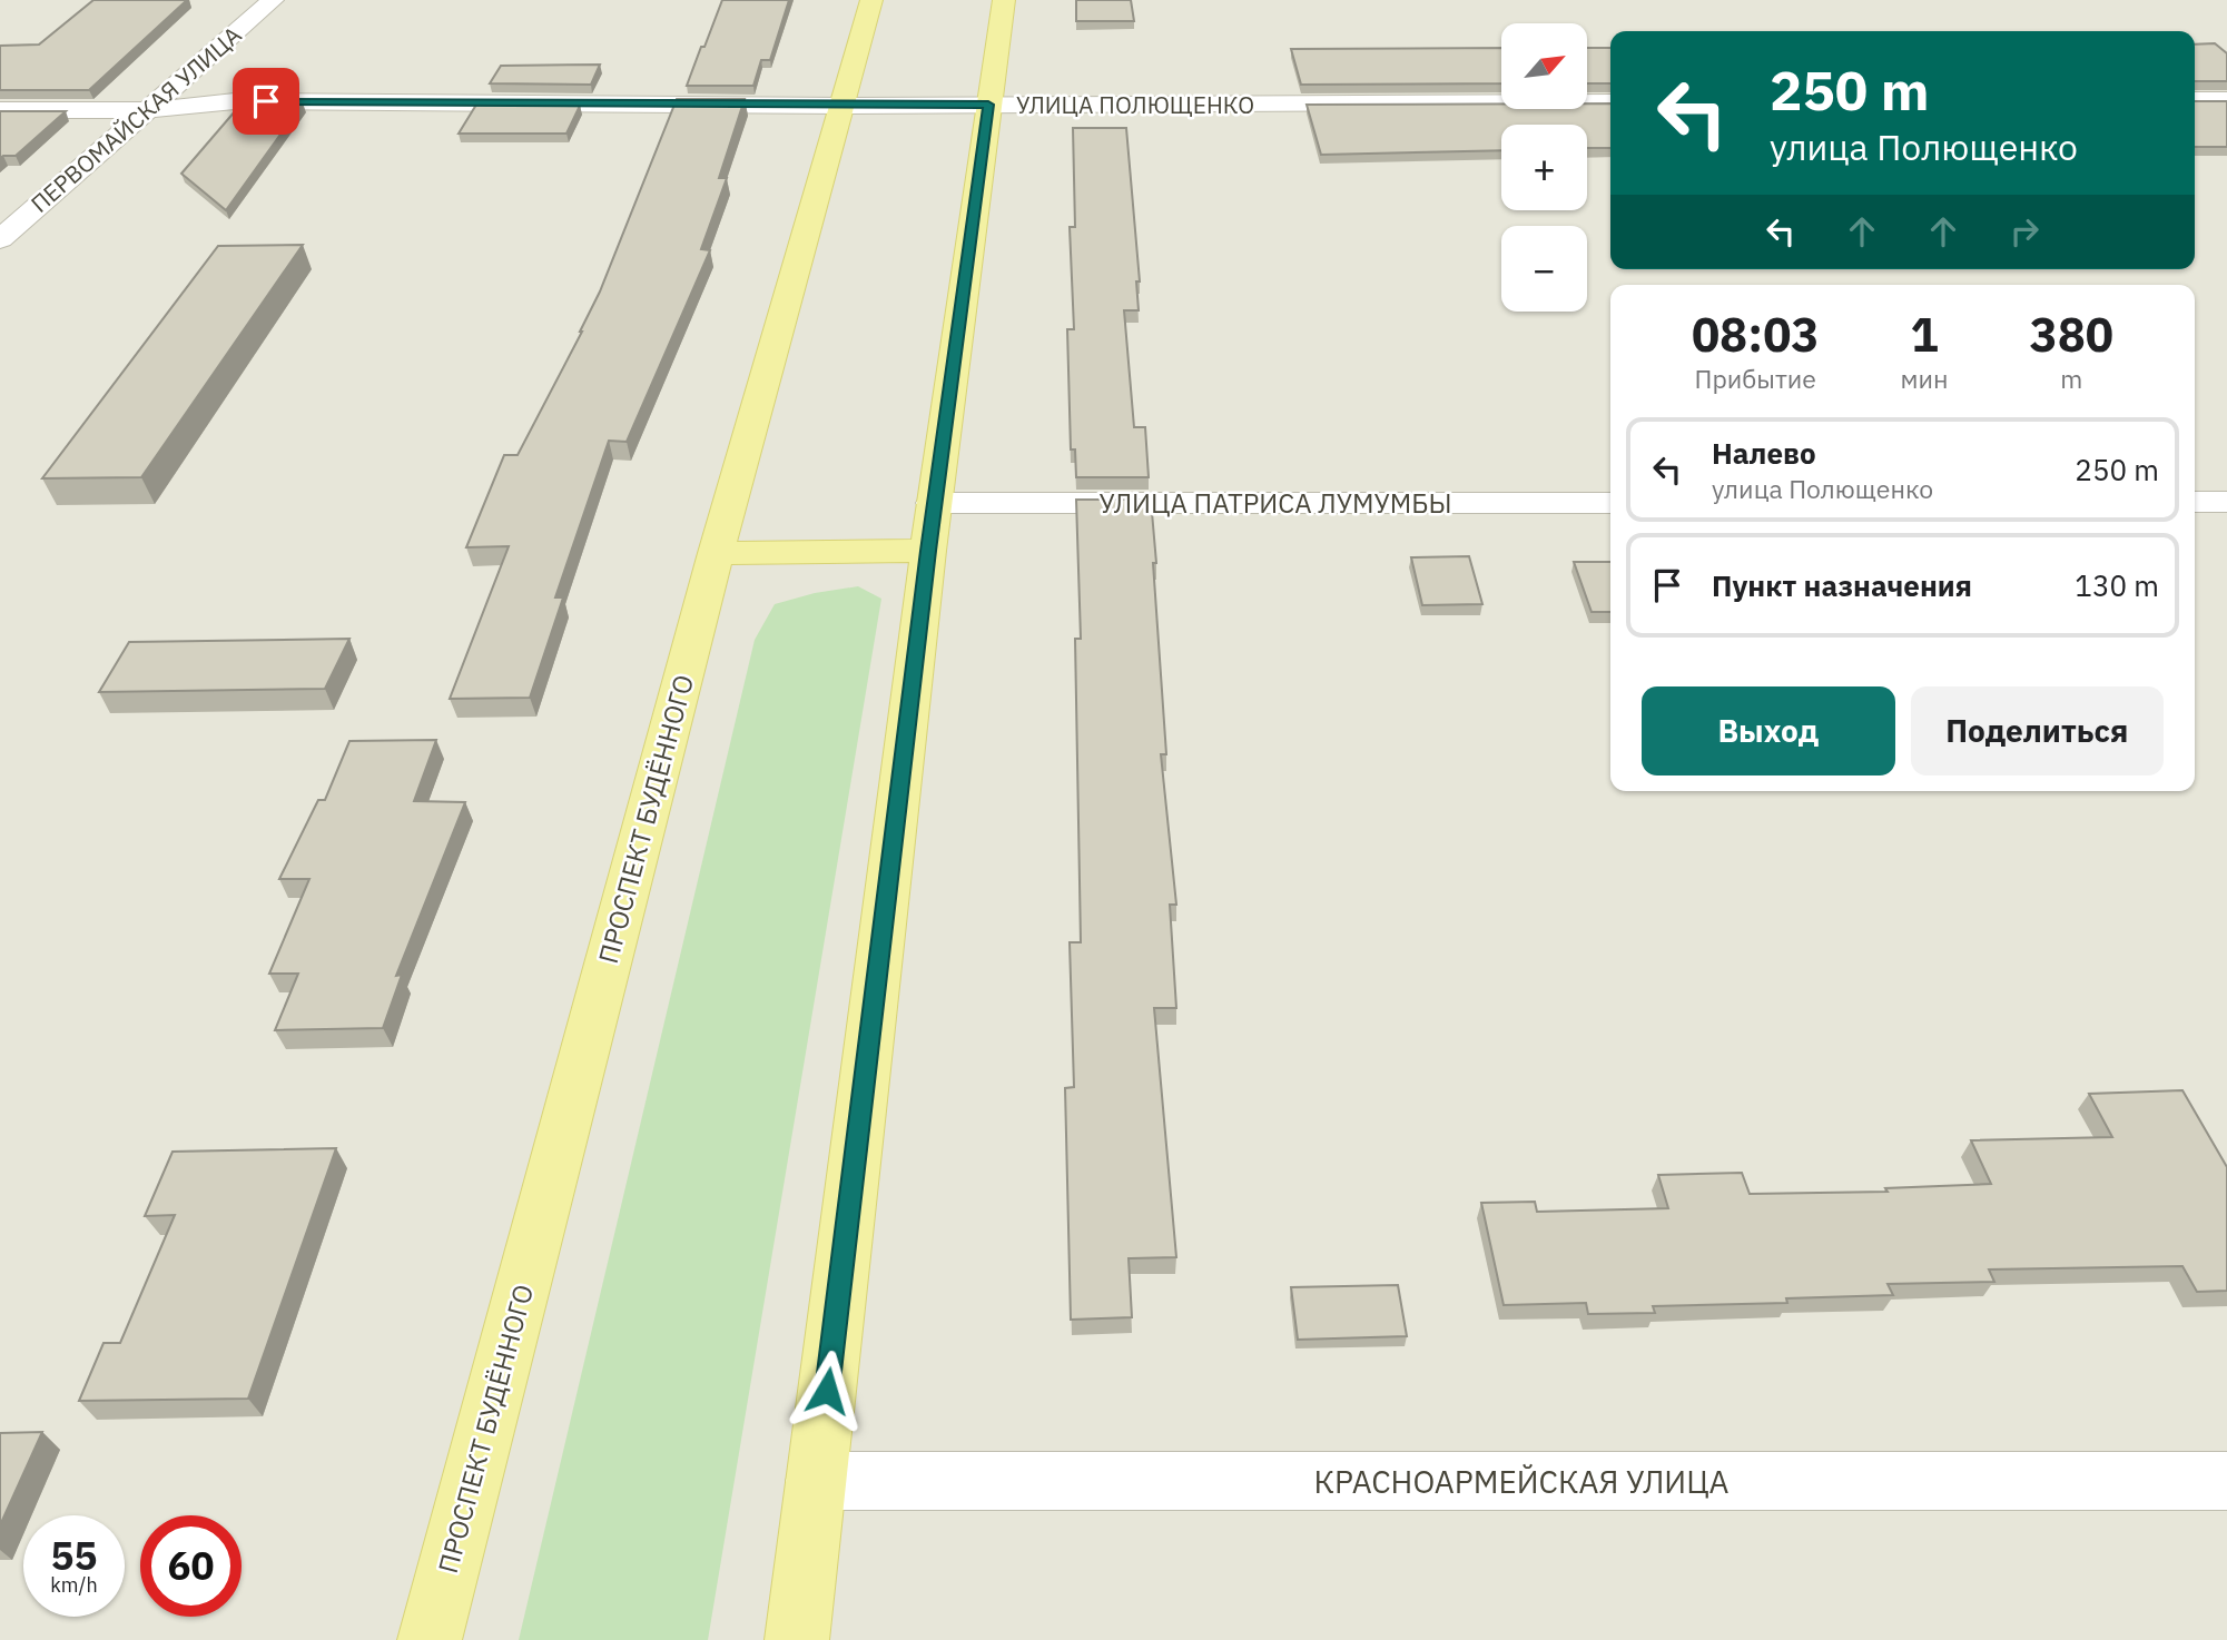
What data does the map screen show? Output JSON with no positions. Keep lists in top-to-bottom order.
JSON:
{
  "streets": {
    "main road": ["ПРОСПЕКТ БУДЁННОГО"],
    "street": [
      "УЛИЦА ПОЛЮЩЕНКО",
      "ПЕРВОМАЙСКАЯ УЛИЦА",
      "УЛИЦА ПАТРИСА ЛУМУМБЫ",
      "КРАСНОАРМЕЙСКАЯ УЛИЦА"
    ]
  },
  "crossings": [
    ["УЛИЦА ПОЛЮЩЕНКО", "ПЕРВОМАЙСКАЯ УЛИЦА"],
    ["УЛИЦА ПОЛЮЩЕНКО", "ПРОСПЕКТ БУДЁННОГО"]
  ],
  "north": "top right",
  "page": {
    "map_buttons": ["+", "−"],
    "turn": ["250 m", "улица Полющенко"],
    "eta": [
      "08:03",
      "Прибытие",
      "1",
      "мин",
      "380",
      "m"
    ],
    "list": [
      {
        "name": "Налево",
        "note": "улица Полющенко",
        "value": "250 m"
      },
      {
        "name": "Пункт назначения",
        "value": "130 m"
      }
    ],
    "buttons": ["Выход", "Поделиться"],
    "speed": "55 km/h",
    "limit": "60"
  }
}
